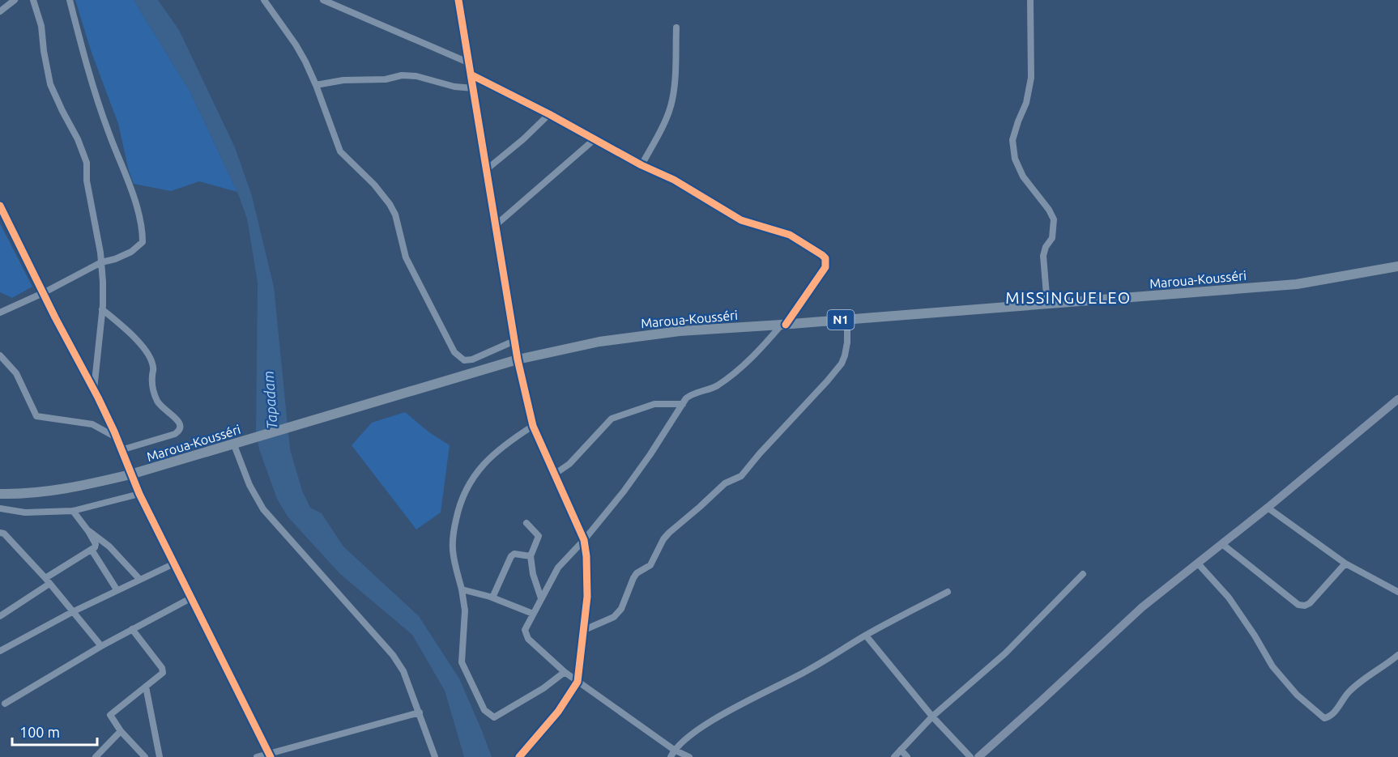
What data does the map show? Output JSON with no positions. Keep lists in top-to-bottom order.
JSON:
{
  "streets": {
    "highway": ["Maroua-Kousséri", "N1"]
  },
  "districts": ["MISSINGUELEO"],
  "water": ["Tapadam"],
  "scale_bar": "100 m"
}
